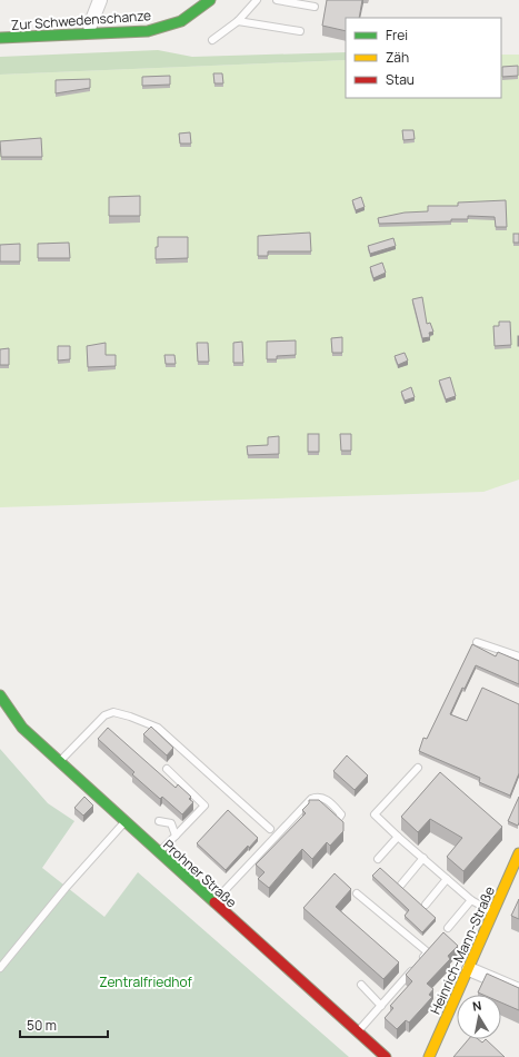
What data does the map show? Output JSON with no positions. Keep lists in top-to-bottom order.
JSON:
{
  "streets": {
    "main road": ["Zur Schwedenschanze", "Prohner Straße", "Heinrich-Mann-Straße"]
  },
  "parks": ["Zentralfriedhof"],
  "legend": ["Frei", "Zäh", "Stau"],
  "scale_bar": "50 m",
  "north": "top"
}
